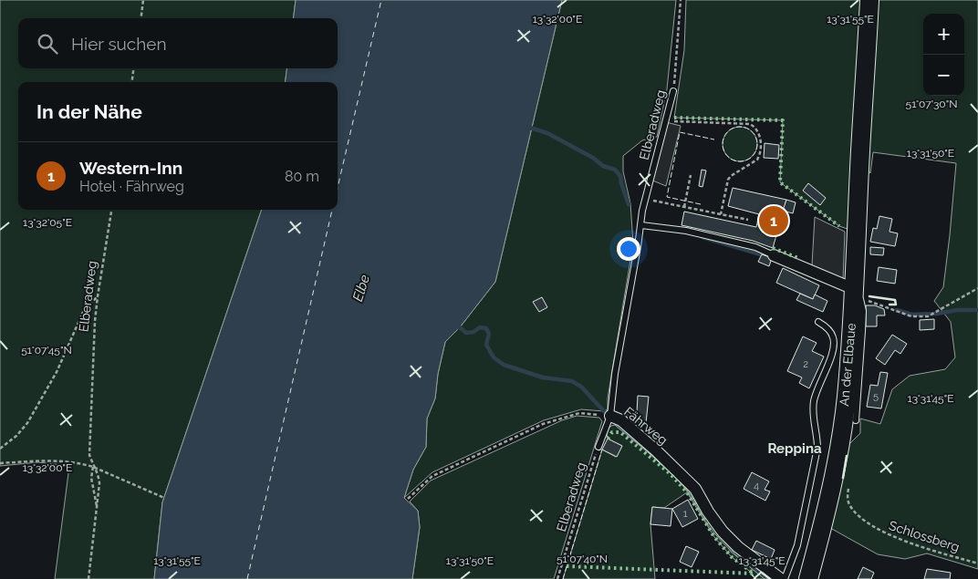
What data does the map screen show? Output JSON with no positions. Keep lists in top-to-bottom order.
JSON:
{
  "streets": {
    "main road": ["An der Elbaue"],
    "street": ["Fährweg"],
    "lane": ["Elberadweg"],
    "path": ["Schlossberg"]
  },
  "crossings": [
    ["Elberadweg", "Fährweg"]
  ],
  "districts": ["Reppina"],
  "water": ["Elbe"],
  "house_numbers": [
    "2",
    "5",
    "4",
    "1"
  ],
  "page": {
    "map_buttons": ["+", "−"],
    "search": "Hier suchen",
    "heading": "In der Nähe",
    "list": [
      {
        "mark": "1",
        "name": "Western-Inn",
        "note": "Hotel · Fährweg",
        "value": "80 m"
      }
    ],
    "pins": "1"
  },
  "coordinates": [
    "13°32'00\"E",
    "13°31'55\"E",
    "51°07'30\"N",
    "13°31'50\"E",
    "13°32'05\"E",
    "51°07'45\"N",
    "13°31'45\"E",
    "51°07'40\"N"
  ]
}
